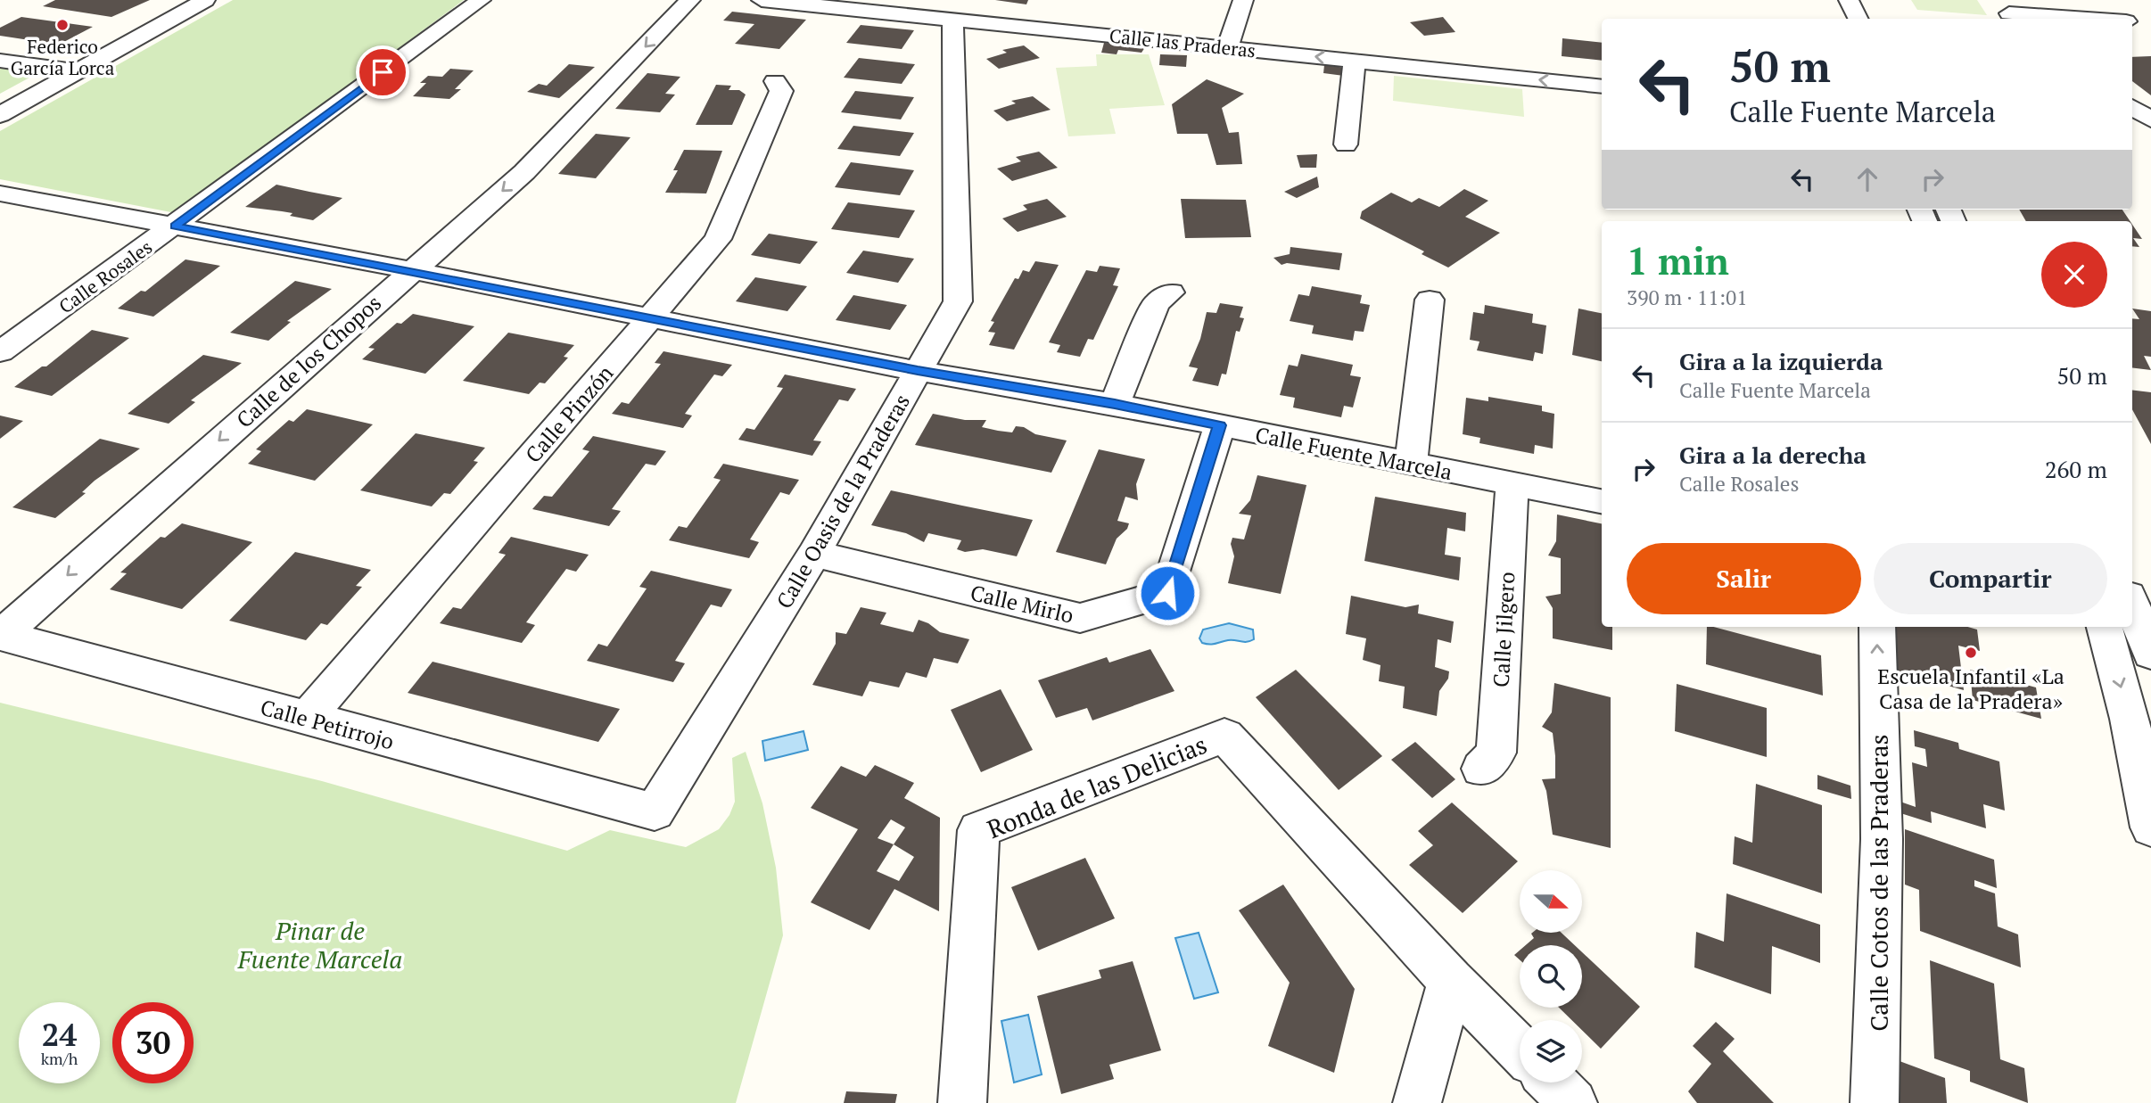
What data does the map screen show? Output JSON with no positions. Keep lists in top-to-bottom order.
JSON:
{
  "streets": {
    "street": [
      "Calle las Praderas",
      "Calle Rosales",
      "Calle de los Chopos",
      "Calle Pinzón",
      "Calle Fuente Marcela",
      "Calle Oasis de la Praderas",
      "Calle Mirlo",
      "Calle Jilgero",
      "Calle Petirrojo",
      "Ronda de las Delicias",
      "Calle Cotos de las Praderas"
    ]
  },
  "crossings": [
    ["Calle las Praderas", "Calle Oasis de la Praderas"],
    ["Calle Rosales", "Calle Fuente Marcela"],
    ["Calle de los Chopos", "Calle Fuente Marcela"],
    ["Calle de los Chopos", "Calle Petirrojo"],
    ["Calle Pinzón", "Calle Fuente Marcela"],
    ["Calle Pinzón", "Calle Petirrojo"],
    ["Calle Fuente Marcela", "Calle Oasis de la Praderas"],
    ["Calle Fuente Marcela", "Calle Mirlo"],
    ["Calle Fuente Marcela", "Calle Jilgero"],
    ["Calle Oasis de la Praderas", "Calle Mirlo"],
    ["Calle Oasis de la Praderas", "Calle Petirrojo"]
  ],
  "one_way": ["Calle las Praderas", "Calle de los Chopos"],
  "parks": ["Pinar de Fuente Marcela"],
  "places": ["Federico García Lorca", "Escuela Infantil «La Casa de la Pradera»"],
  "north": "right",
  "page": {
    "turn": ["50 m", "Calle Fuente Marcela"],
    "heading": ["1 min", "390 m · 11:01"],
    "list": [
      {
        "name": "Gira a la izquierda",
        "note": "Calle Fuente Marcela",
        "value": "50 m"
      },
      {
        "name": "Gira a la derecha",
        "note": "Calle Rosales",
        "value": "260 m"
      }
    ],
    "buttons": ["Salir", "Compartir"],
    "speed": "24 km/h",
    "limit": "30"
  }
}
